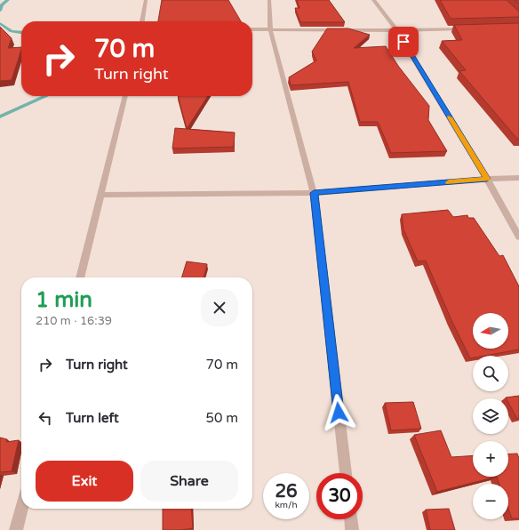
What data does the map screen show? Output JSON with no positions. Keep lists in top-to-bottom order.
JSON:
{
  "north": "left",
  "page": {
    "turn": ["70 m", "Turn right"],
    "heading": ["1 min", "210 m · 16:39"],
    "map_buttons": ["+", "−"],
    "list": [
      {
        "name": "Turn right",
        "value": "70 m"
      },
      {
        "name": "Turn left",
        "value": "50 m"
      }
    ],
    "buttons": ["Exit", "Share"],
    "speed": "26 km/h",
    "limit": "30"
  }
}
